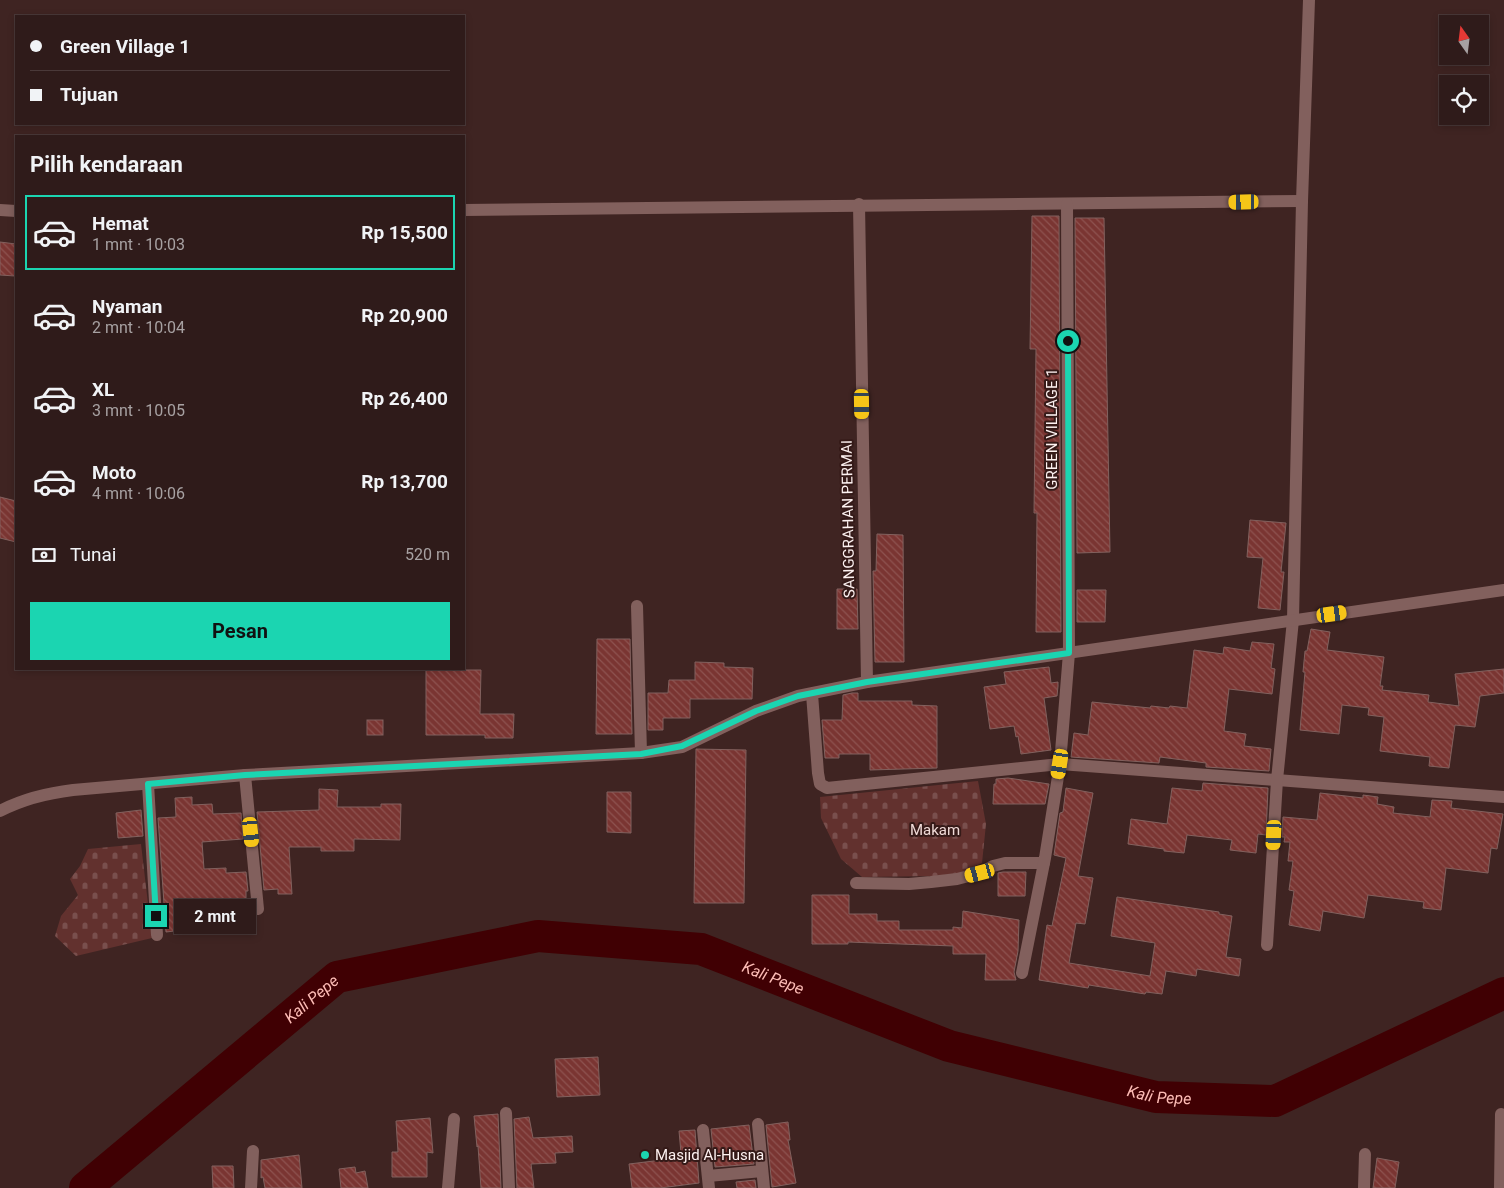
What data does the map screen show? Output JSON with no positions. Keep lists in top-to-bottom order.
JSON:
{
  "streets": {
    "street": ["GREEN VILLAGE 1", "SANGGRAHAN PERMAI"]
  },
  "water": ["Kali Pepe"],
  "parks": ["Makam"],
  "places": ["Masjid Al-Husna"],
  "north": "top",
  "page": {
    "banner": ["Green Village 1", "Tujuan"],
    "heading": "Pilih kendaraan",
    "list": [
      {
        "name": "Hemat",
        "note": "1 mnt · 10:03",
        "value": "Rp 15,500"
      },
      {
        "name": "Nyaman",
        "note": "2 mnt · 10:04",
        "value": "Rp 20,900"
      },
      {
        "name": "XL",
        "note": "3 mnt · 10:05",
        "value": "Rp 26,400"
      },
      {
        "name": "Moto",
        "note": "4 mnt · 10:06",
        "value": "Rp 13,700"
      }
    ],
    "pay": ["Tunai", "520 m"],
    "buttons": "Pesan",
    "bubble": "2 mnt"
  }
}
